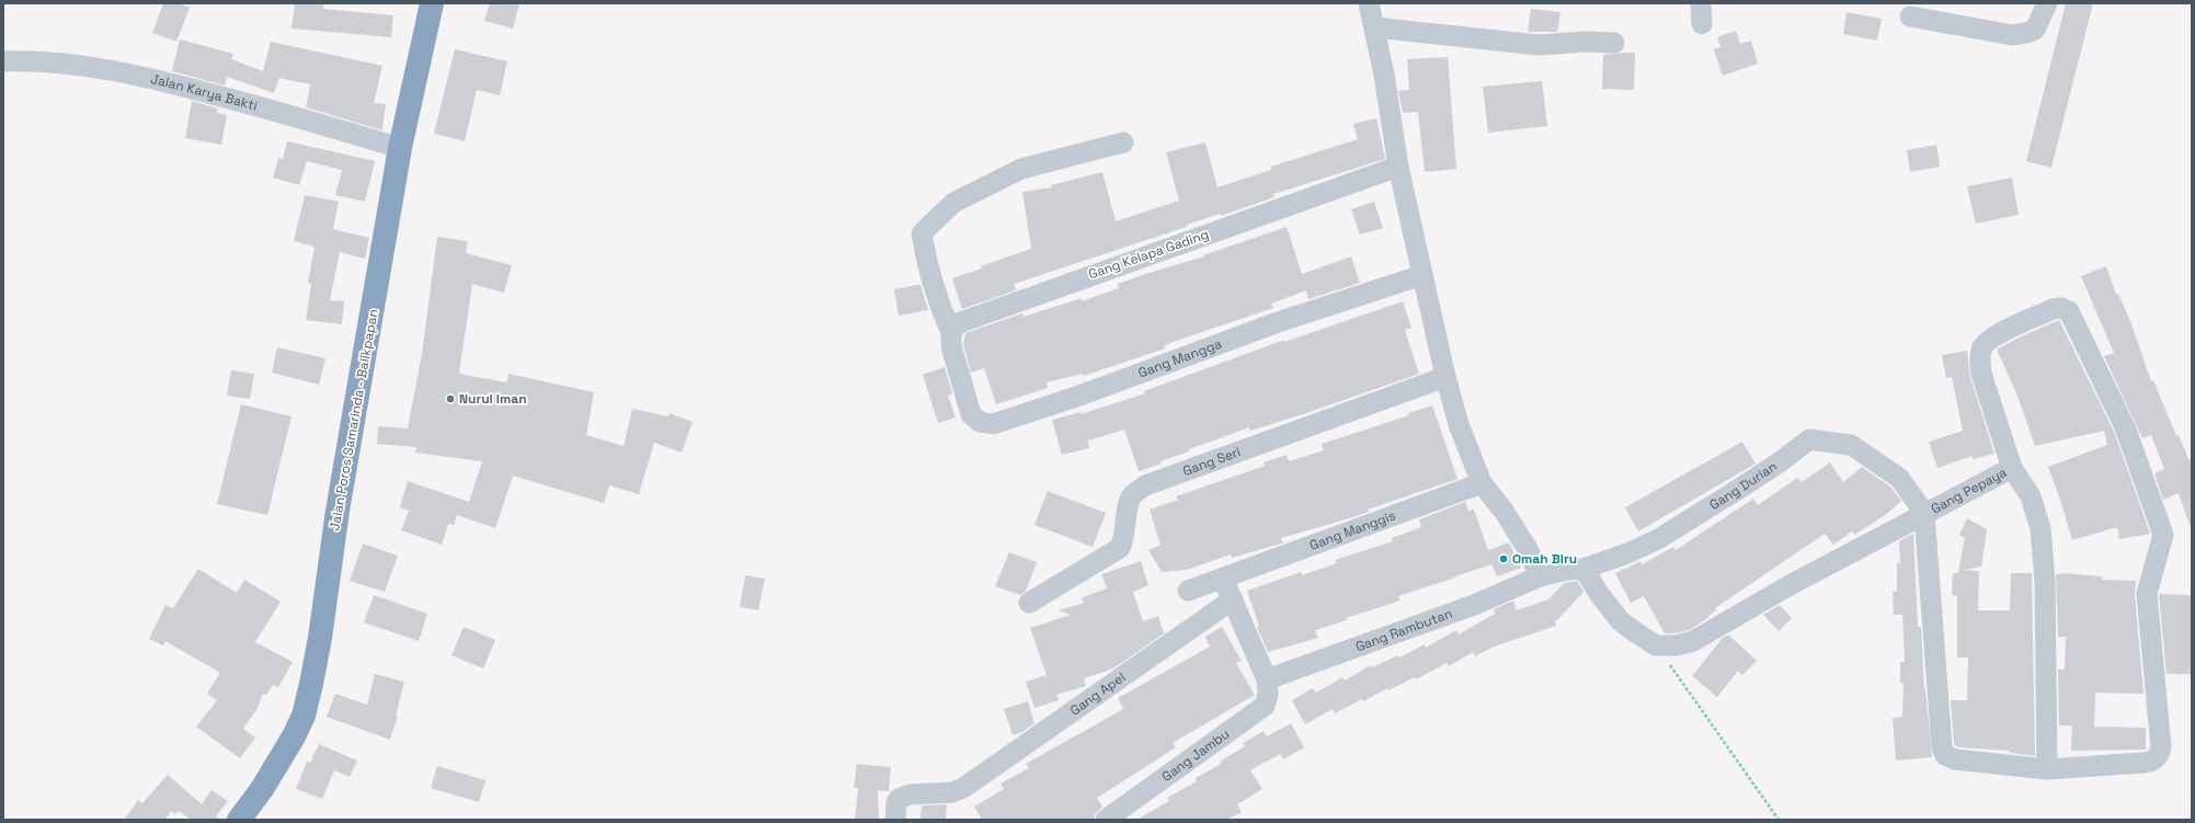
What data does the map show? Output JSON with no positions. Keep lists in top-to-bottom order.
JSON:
{
  "streets": {
    "highway": ["Jalan Poros Samarinda - Balikpapan"],
    "street": [
      "Jalan Karya Bakti",
      "Gang Kelapa Gading",
      "Gang Mangga",
      "Gang Seri",
      "Gang Durian",
      "Gang Pepaya",
      "Gang Manggis",
      "Gang Rambutan",
      "Gang Apel",
      "Gang Jambu"
    ]
  },
  "crossings": [
    ["Jalan Karya Bakti", "Jalan Poros Samarinda - Balikpapan"],
    ["Gang Kelapa Gading", "Gang Mangga"],
    ["Gang Durian", "Gang Pepaya"],
    ["Gang Durian", "Gang Rambutan"],
    ["Gang Rambutan", "Gang Jambu"]
  ],
  "places": ["Nurul Iman", "Omah Biru"]
}
